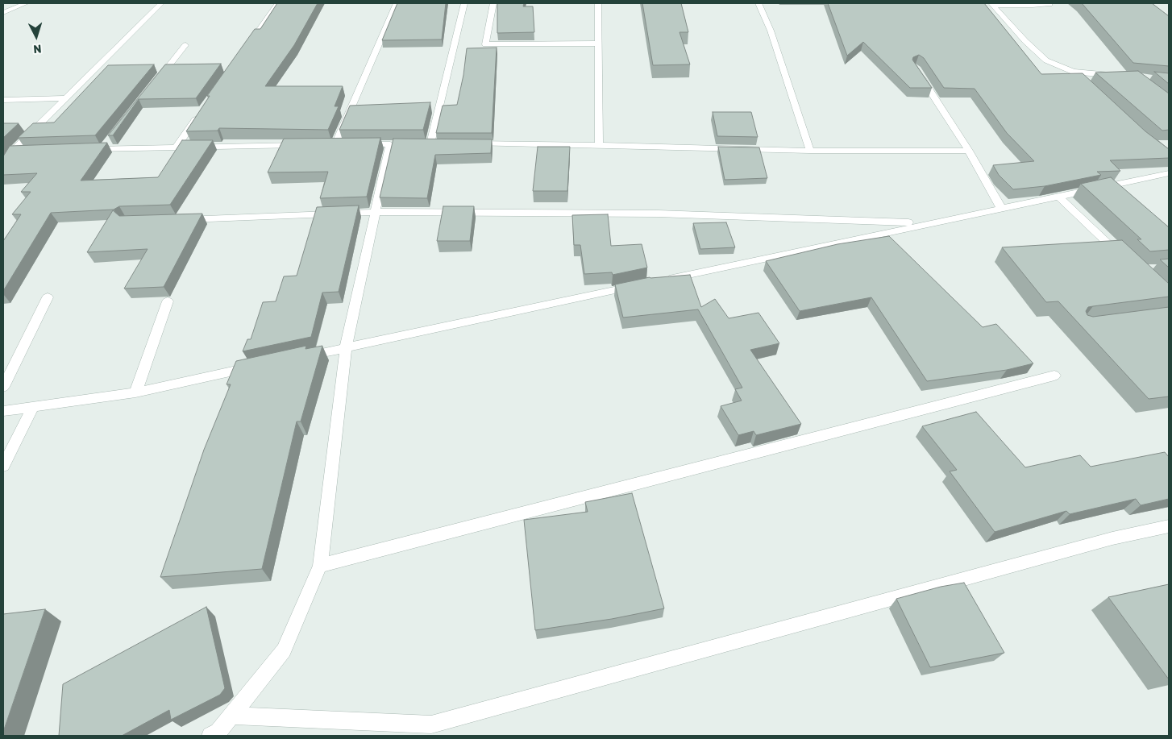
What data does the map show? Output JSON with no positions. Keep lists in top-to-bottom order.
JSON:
{
  "north": "bottom"
}
